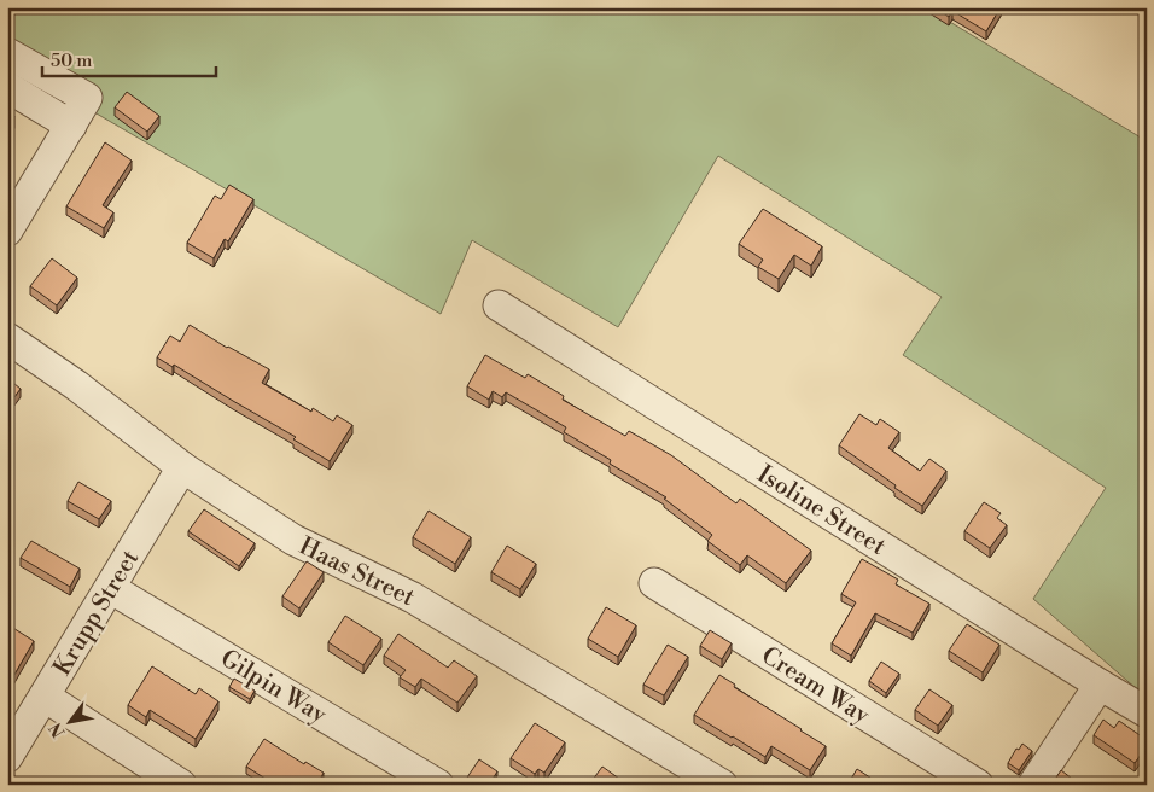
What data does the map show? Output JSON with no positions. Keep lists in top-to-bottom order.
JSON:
{
  "streets": {
    "street": [
      "Isoline Street",
      "Haas Street",
      "Krupp Street",
      "Cream Way",
      "Gilpin Way"
    ]
  },
  "crossings": [
    ["Haas Street", "Krupp Street"],
    ["Krupp Street", "Gilpin Way"]
  ],
  "scale_bar": "50 m",
  "north": "bottom left"
}
